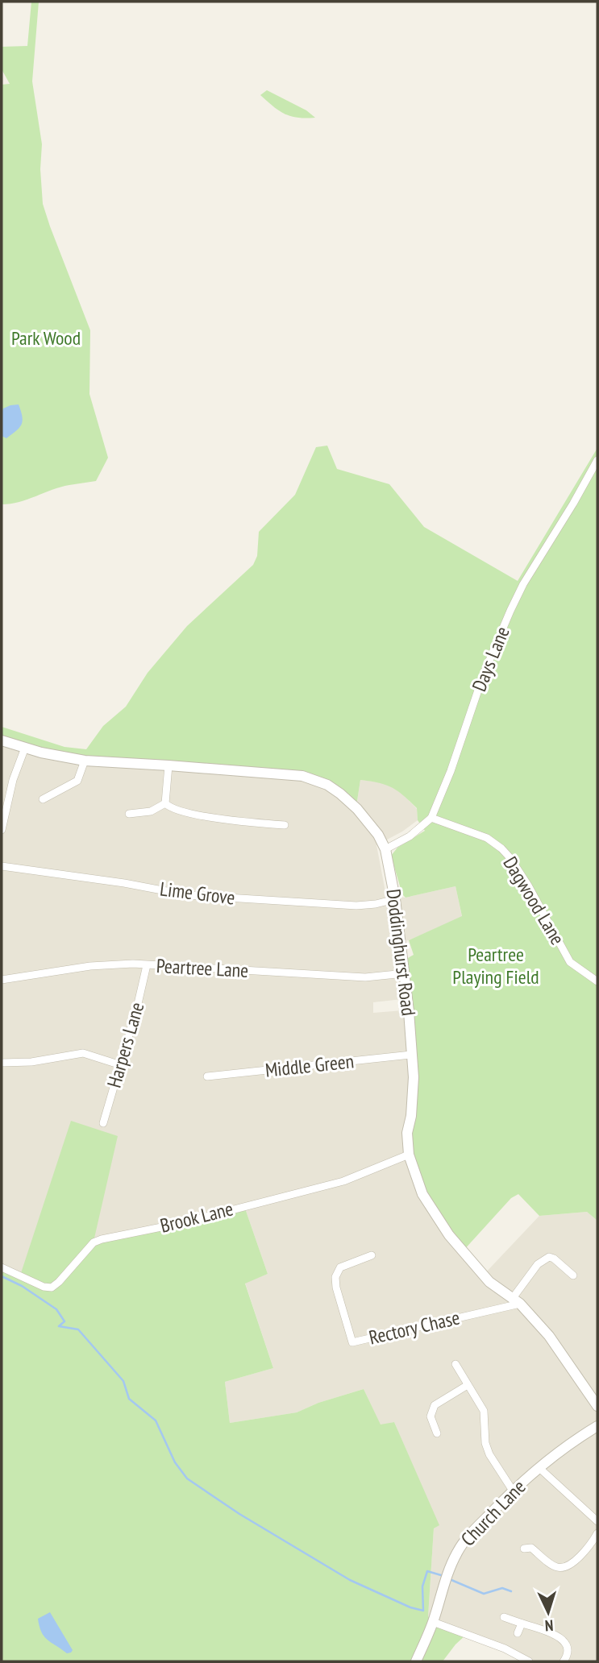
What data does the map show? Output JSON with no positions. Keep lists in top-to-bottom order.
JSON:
{
  "streets": {
    "street": [
      "Days Lane",
      "Lime Grove",
      "Dagwood Lane",
      "Doddinghurst Road",
      "Peartree Lane",
      "Harpers Lane",
      "Middle Green",
      "Brook Lane",
      "Rectory Chase",
      "Church Lane"
    ]
  },
  "crossings": [
    ["Days Lane", "Dagwood Lane"],
    ["Days Lane", "Doddinghurst Road"],
    ["Lime Grove", "Doddinghurst Road"],
    ["Doddinghurst Road", "Peartree Lane"],
    ["Doddinghurst Road", "Middle Green"],
    ["Doddinghurst Road", "Brook Lane"],
    ["Doddinghurst Road", "Rectory Chase"],
    ["Peartree Lane", "Harpers Lane"]
  ],
  "parks": ["Park Wood", "Peartree Playing Field"],
  "north": "bottom"
}
